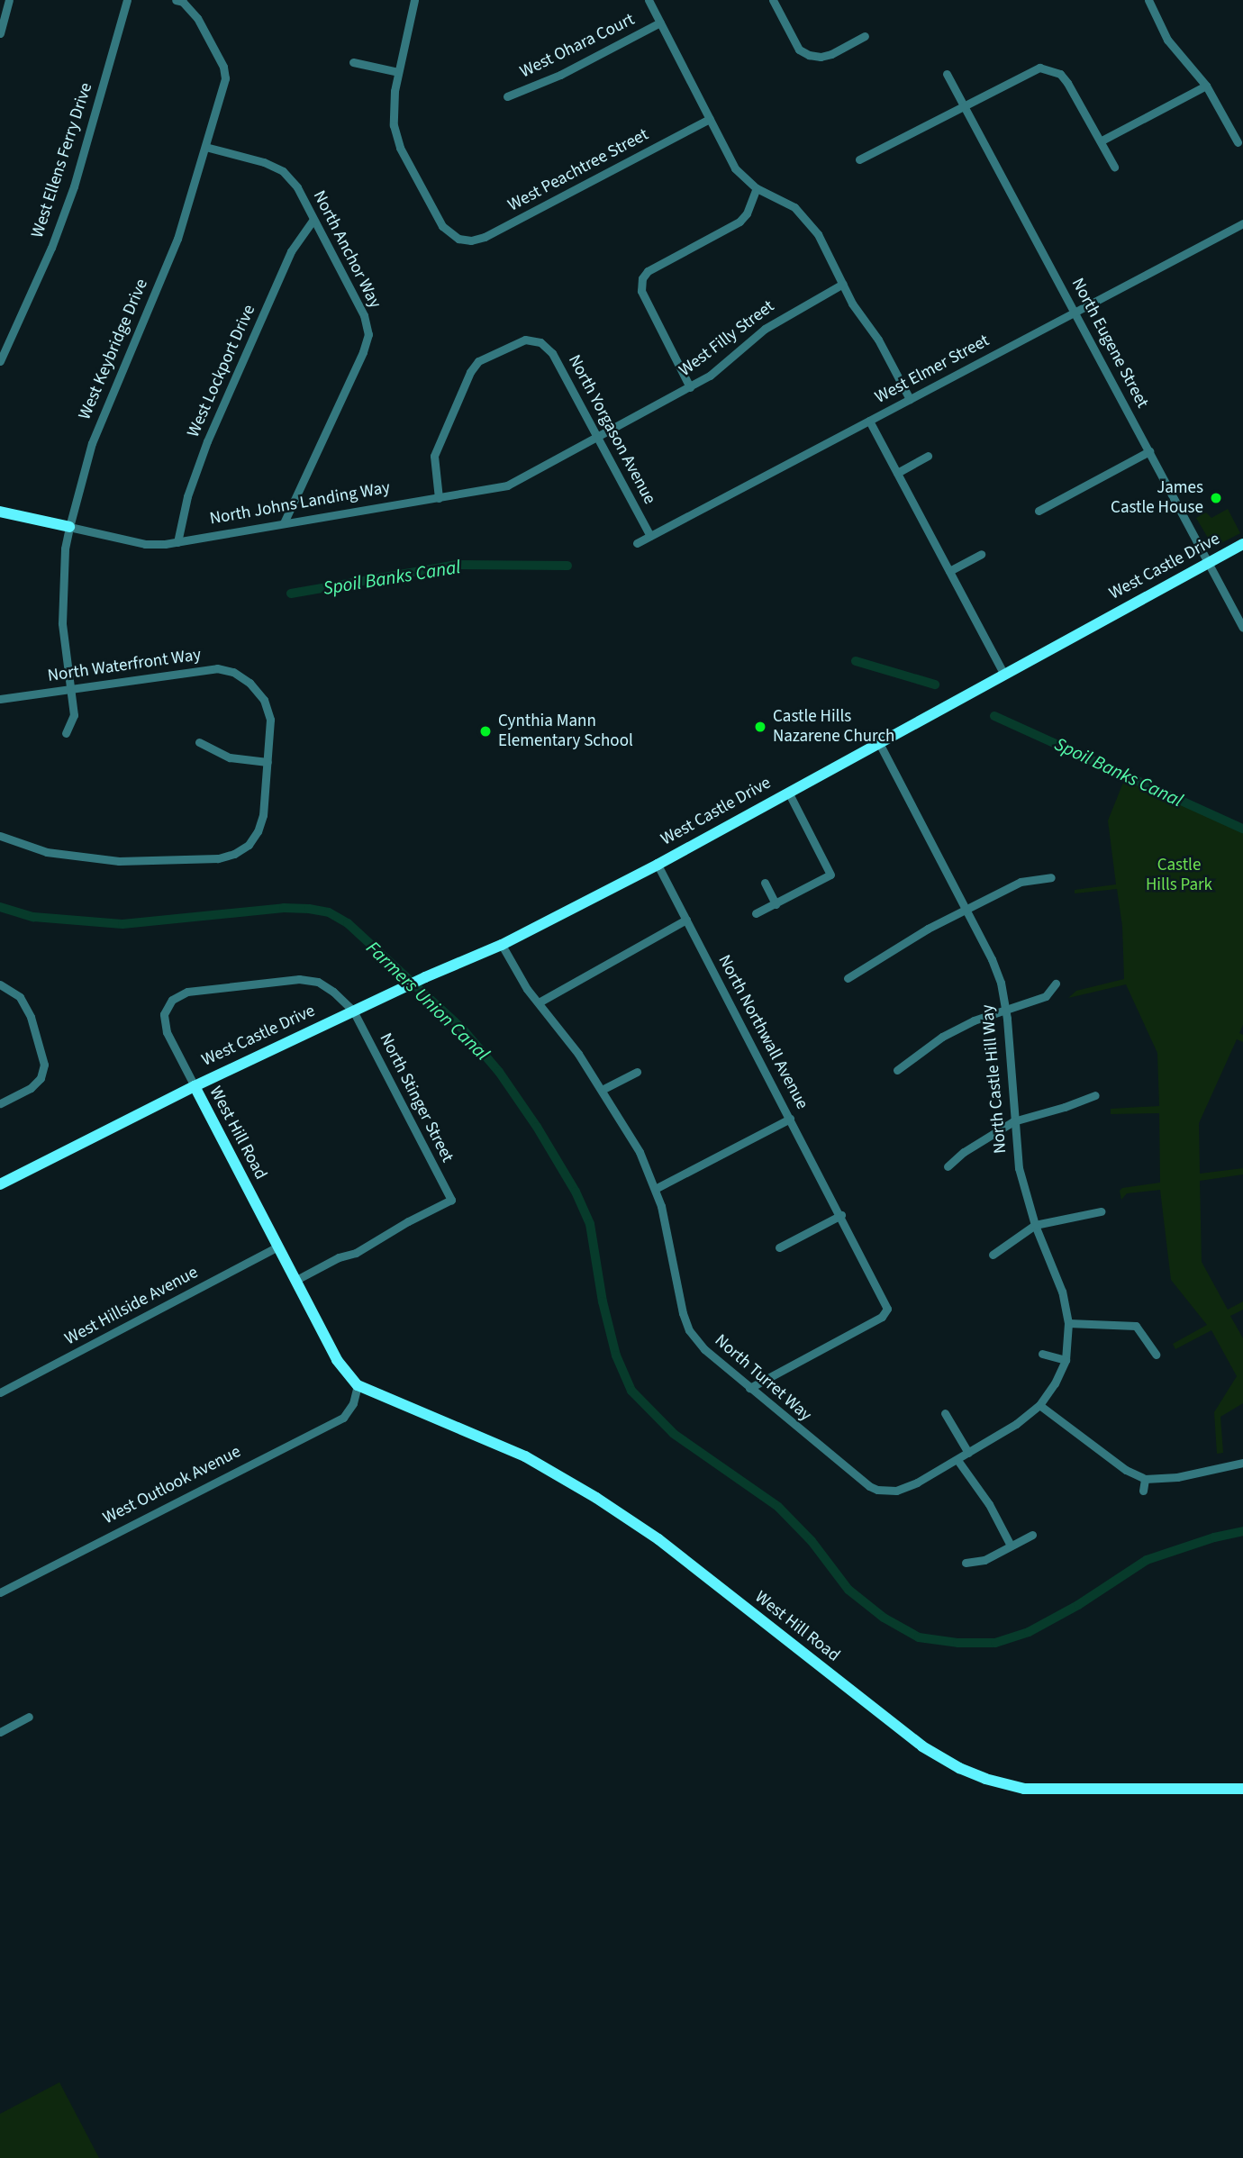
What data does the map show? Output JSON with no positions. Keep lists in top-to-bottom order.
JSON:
{
  "streets": {
    "street": [
      "West Ohara Court",
      "West Ellens Ferry Drive",
      "West Peachtree Street",
      "North Anchor Way",
      "West Filly Street",
      "North Eugene Street",
      "West Keybridge Drive",
      "West Elmer Street",
      "West Lockport Drive",
      "North Yorgason Avenue",
      "North Johns Landing Way",
      "West Castle Drive",
      "North Waterfront Way",
      "North Northwall Avenue",
      "North Castle Hill Way",
      "North Stinger Street",
      "West Hill Road",
      "West Hillside Avenue",
      "North Turret Way",
      "West Outlook Avenue"
    ]
  },
  "crossings": [
    ["North Anchor Way", "West Keybridge Drive"],
    ["North Anchor Way", "West Lockport Drive"],
    ["North Anchor Way", "North Johns Landing Way"],
    ["West Filly Street", "North Yorgason Avenue"],
    ["West Filly Street", "North Johns Landing Way"],
    ["North Eugene Street", "West Elmer Street"],
    ["North Eugene Street", "West Castle Drive"],
    ["West Keybridge Drive", "North Johns Landing Way"],
    ["West Keybridge Drive", "North Waterfront Way"],
    ["West Elmer Street", "North Yorgason Avenue"],
    ["West Lockport Drive", "North Johns Landing Way"],
    ["North Yorgason Avenue", "North Johns Landing Way"],
    ["West Castle Drive", "North Northwall Avenue"],
    ["West Castle Drive", "North Castle Hill Way"],
    ["West Castle Drive", "North Stinger Street"],
    ["West Castle Drive", "West Hill Road"],
    ["West Castle Drive", "North Turret Way"],
    ["North Northwall Avenue", "North Turret Way"],
    ["North Castle Hill Way", "North Turret Way"],
    ["North Stinger Street", "West Hill Road"],
    ["West Hill Road", "West Hillside Avenue"],
    ["West Hill Road", "West Outlook Avenue"]
  ],
  "water": ["Spoil Banks Canal", "Farmers Union Canal"],
  "parks": ["Castle Hills Park"],
  "places": ["James Castle House", "Castle Hills Nazarene Church", "Cynthia Mann Elementary School"]
}
